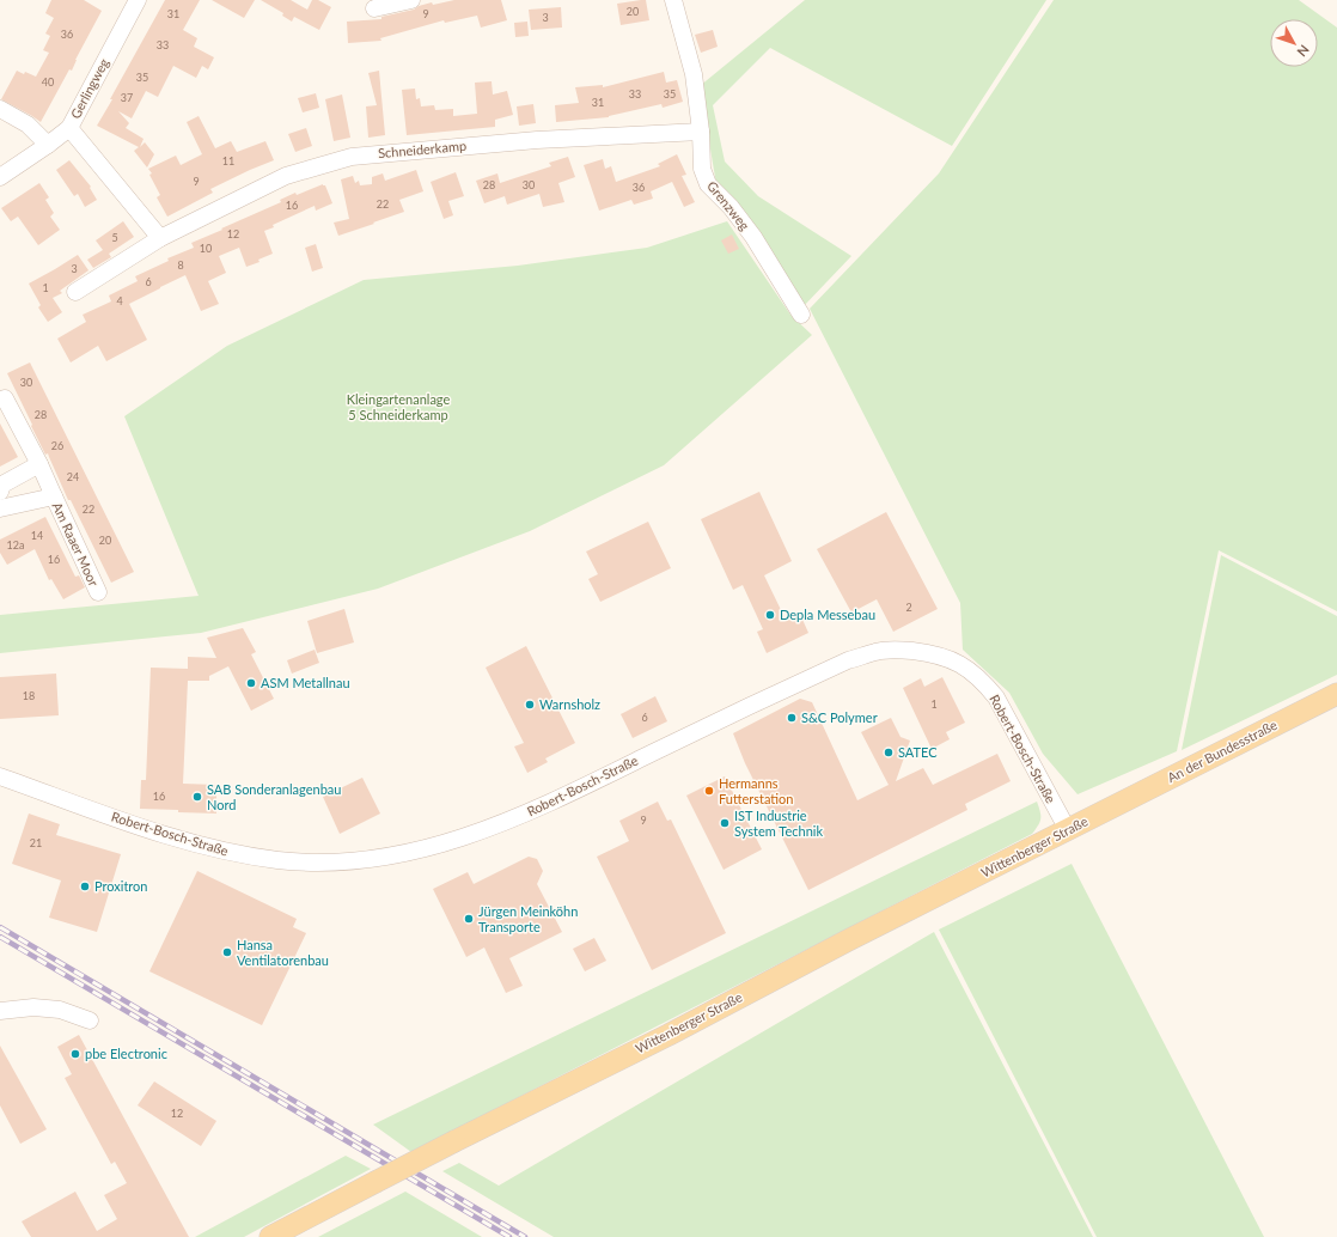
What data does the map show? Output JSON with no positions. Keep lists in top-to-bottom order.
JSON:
{
  "streets": {
    "main road": ["An der Bundesstraße", "Wittenberger Straße"],
    "street": [
      "Gerlingweg",
      "Schneiderkamp",
      "Grenzweg",
      "Am Raaer Moor",
      "Robert-Bosch-Straße"
    ]
  },
  "crossings": [
    ["Schneiderkamp", "Grenzweg"],
    ["Robert-Bosch-Straße", "Wittenberger Straße"],
    ["An der Bundesstraße", "Wittenberger Straße"]
  ],
  "parks": ["Kleingartenanlage 5 Schneiderkamp"],
  "places": [
    "Depla Messebau",
    "ASM Metallnau",
    "Warnsholz",
    "S&C Polymer",
    "SATEC",
    "Hermanns Futterstation",
    "SAB Sonderanlagenbau Nord",
    "IST Industrie System Technik",
    "Proxitron",
    "Jürgen Meinköhn Transporte",
    "Hansa Ventilatorenbau",
    "pbe Electronic"
  ],
  "house_numbers": [
    "20",
    "31",
    "9",
    "3",
    "36",
    "33",
    "35",
    "40",
    "33",
    "35",
    "37",
    "31",
    "11",
    "9",
    "28",
    "30",
    "36",
    "22",
    "16",
    "12",
    "5",
    "10",
    "8",
    "3",
    "6",
    "1",
    "4",
    "30",
    "28",
    "26",
    "24",
    "22",
    "14",
    "20",
    "12a",
    "16",
    "2",
    "18",
    "1",
    "6",
    "16",
    "9",
    "21",
    "12"
  ],
  "north": "bottom right"
}
